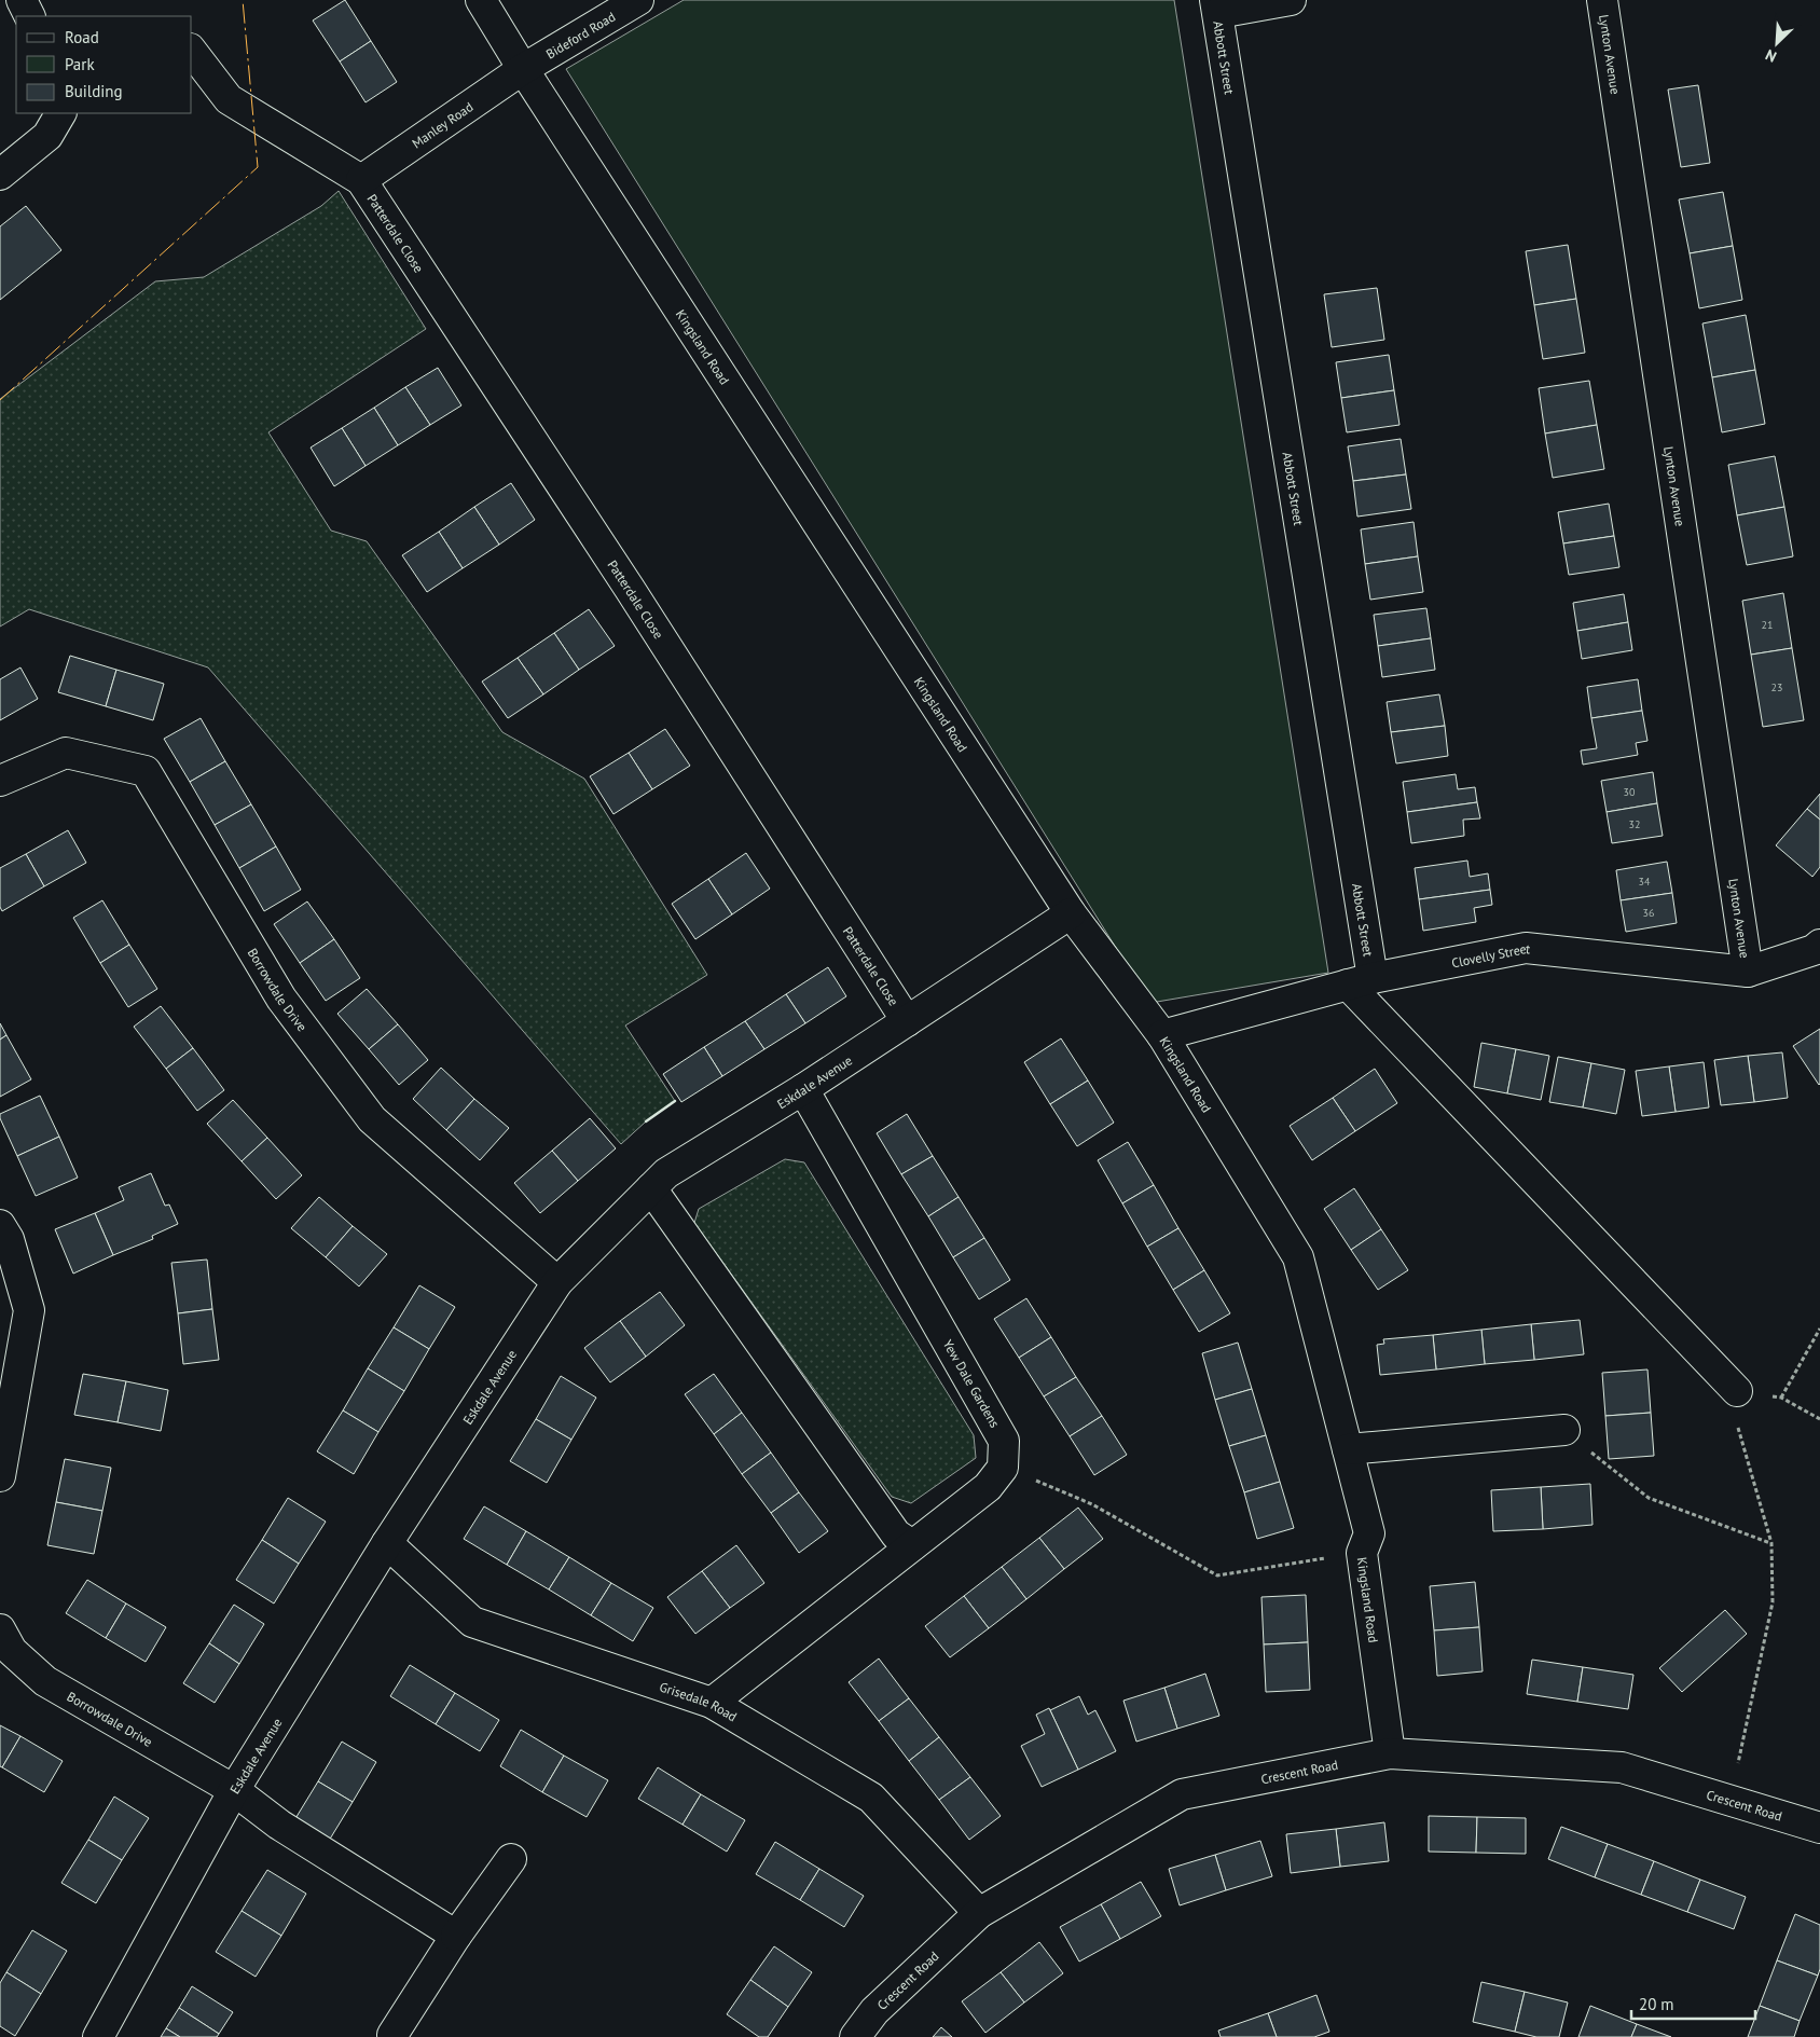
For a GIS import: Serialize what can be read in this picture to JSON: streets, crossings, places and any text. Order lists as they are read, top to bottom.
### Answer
{
  "streets": {
    "street": [
      "Bideford Road",
      "Lynton Avenue",
      "Abbott Street",
      "Manley Road",
      "Patterdale Close",
      "Kingsland Road",
      "Clovelly Street",
      "Borrowdale Drive",
      "Eskdale Avenue",
      "Yew Dale Gardens",
      "Grisedale Road",
      "Crescent Road"
    ]
  },
  "crossings": [
    ["Bideford Road", "Manley Road"],
    ["Bideford Road", "Kingsland Road"],
    ["Lynton Avenue", "Clovelly Street"],
    ["Abbott Street", "Clovelly Street"],
    ["Manley Road", "Patterdale Close"],
    ["Manley Road", "Kingsland Road"],
    ["Patterdale Close", "Eskdale Avenue"],
    ["Kingsland Road", "Clovelly Street"],
    ["Kingsland Road", "Eskdale Avenue"],
    ["Kingsland Road", "Crescent Road"],
    ["Borrowdale Drive", "Eskdale Avenue"],
    ["Eskdale Avenue", "Yew Dale Gardens"],
    ["Eskdale Avenue", "Grisedale Road"],
    ["Grisedale Road", "Crescent Road"]
  ],
  "house_numbers": [
    "21",
    "23",
    "30",
    "32",
    "34",
    "36"
  ],
  "legend": ["Road", "Park", "Building"],
  "scale_bar": "20 m",
  "north": "bottom left"
}
